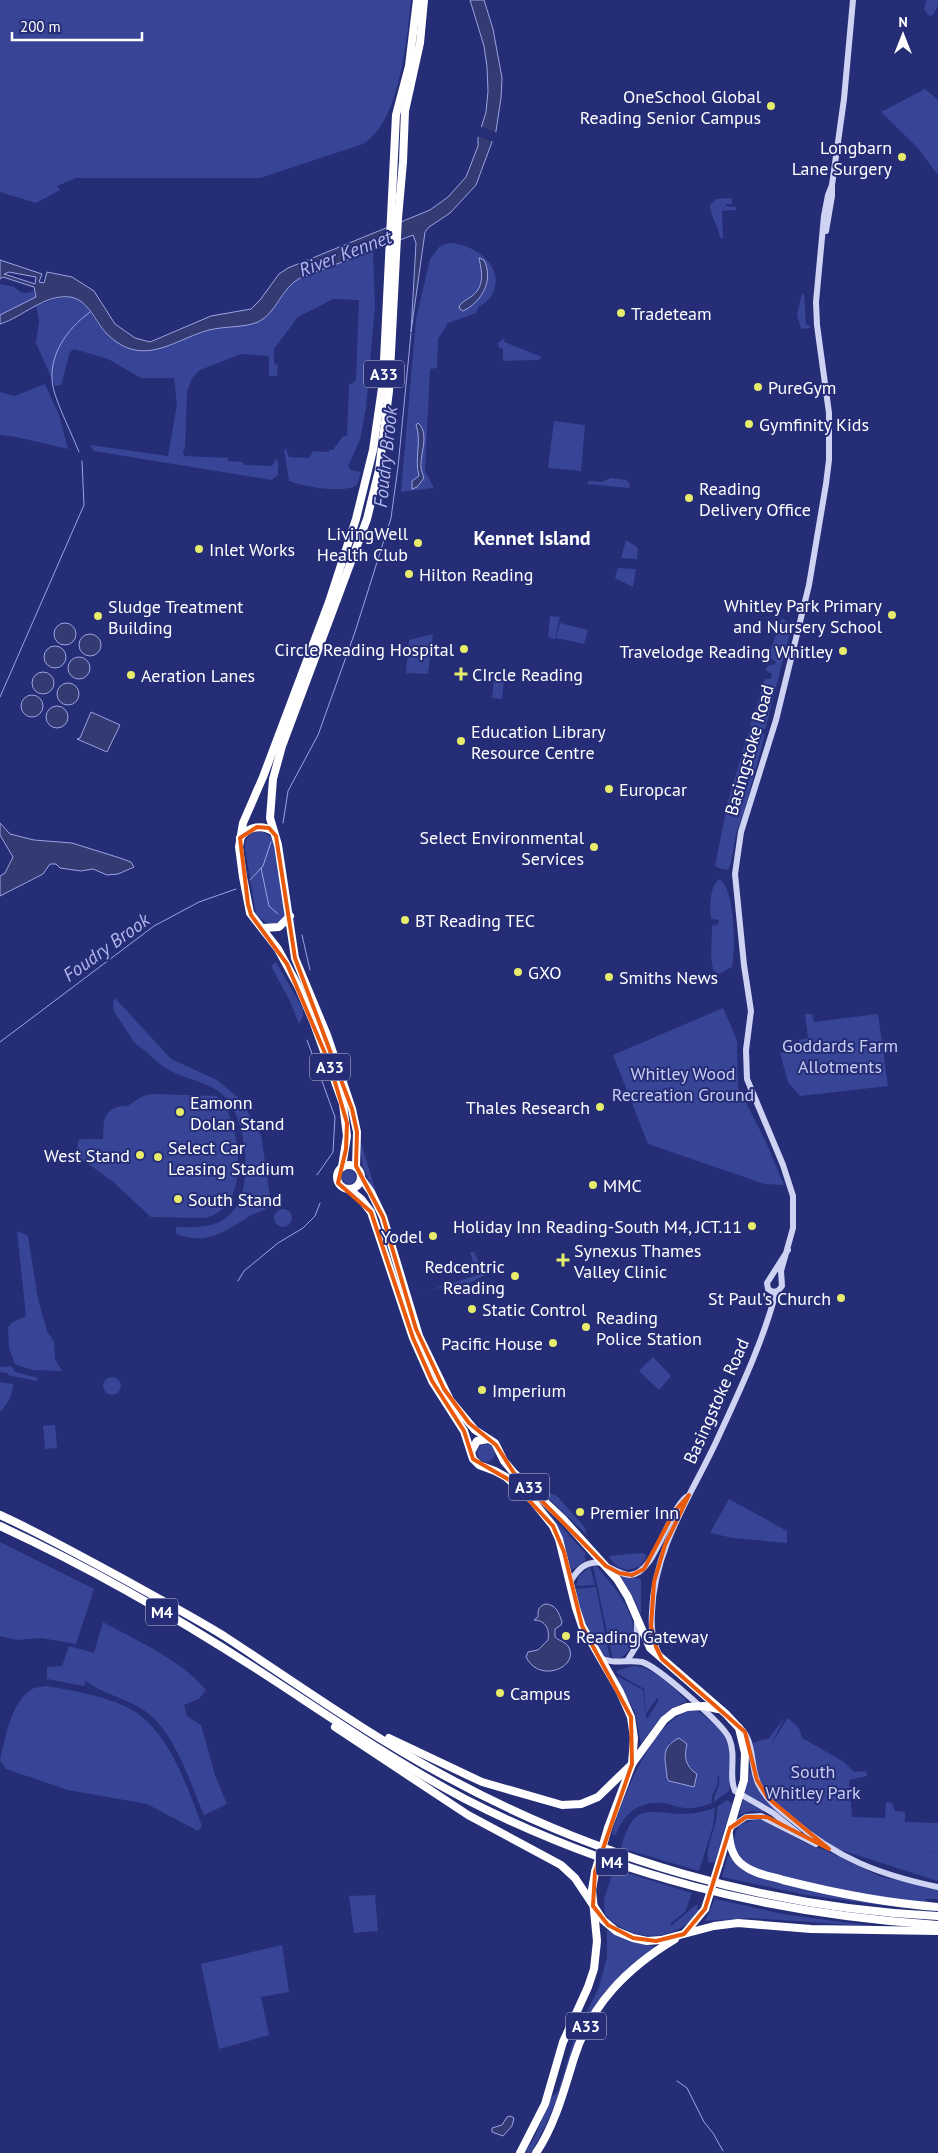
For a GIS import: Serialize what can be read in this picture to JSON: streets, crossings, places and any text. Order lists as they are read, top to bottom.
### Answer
{
  "streets": {
    "highway": ["A33", "Basingstoke Road", "M4"]
  },
  "crossings": [
    ["A33", "Basingstoke Road"],
    ["A33", "M4"]
  ],
  "districts": ["Kennet Island"],
  "water": ["River Kennet", "Foudry Brook"],
  "parks": ["Goddards Farm Allotments", "Whitley Wood Recreation Ground", "South Whitley Park"],
  "places": {
    "other": [
      "OneSchool Global Reading Senior Campus",
      "Longbarn Lane Surgery",
      "Tradeteam",
      "PureGym",
      "Gymfinity Kids",
      "Reading Delivery Office",
      "LivingWell Health Club",
      "Inlet Works",
      "Hilton Reading",
      "Whitley Park Primary and Nursery School",
      "Sludge Treatment Building",
      "Circle Reading Hospital",
      "Travelodge Reading Whitley",
      "Aeration Lanes",
      "Education Library Resource Centre",
      "Europcar",
      "Select Environmental Services",
      "BT Reading TEC",
      "GXO",
      "Smiths News",
      "Thales Research",
      "Eamonn Dolan Stand",
      "West Stand",
      "Select Car Leasing Stadium",
      "MMC",
      "South Stand",
      "Holiday Inn Reading-South M4, JCT.11",
      "Yodel",
      "Redcentric Reading",
      "St Paul's Church",
      "Static Control",
      "Reading Police Station",
      "Pacific House",
      "Imperium",
      "Premier Inn",
      "Reading Gateway",
      "Campus"
    ],
    "health": ["CIrcle Reading", "Synexus Thames Valley Clinic"]
  },
  "scale_bar": "200 m",
  "north": "top"
}
